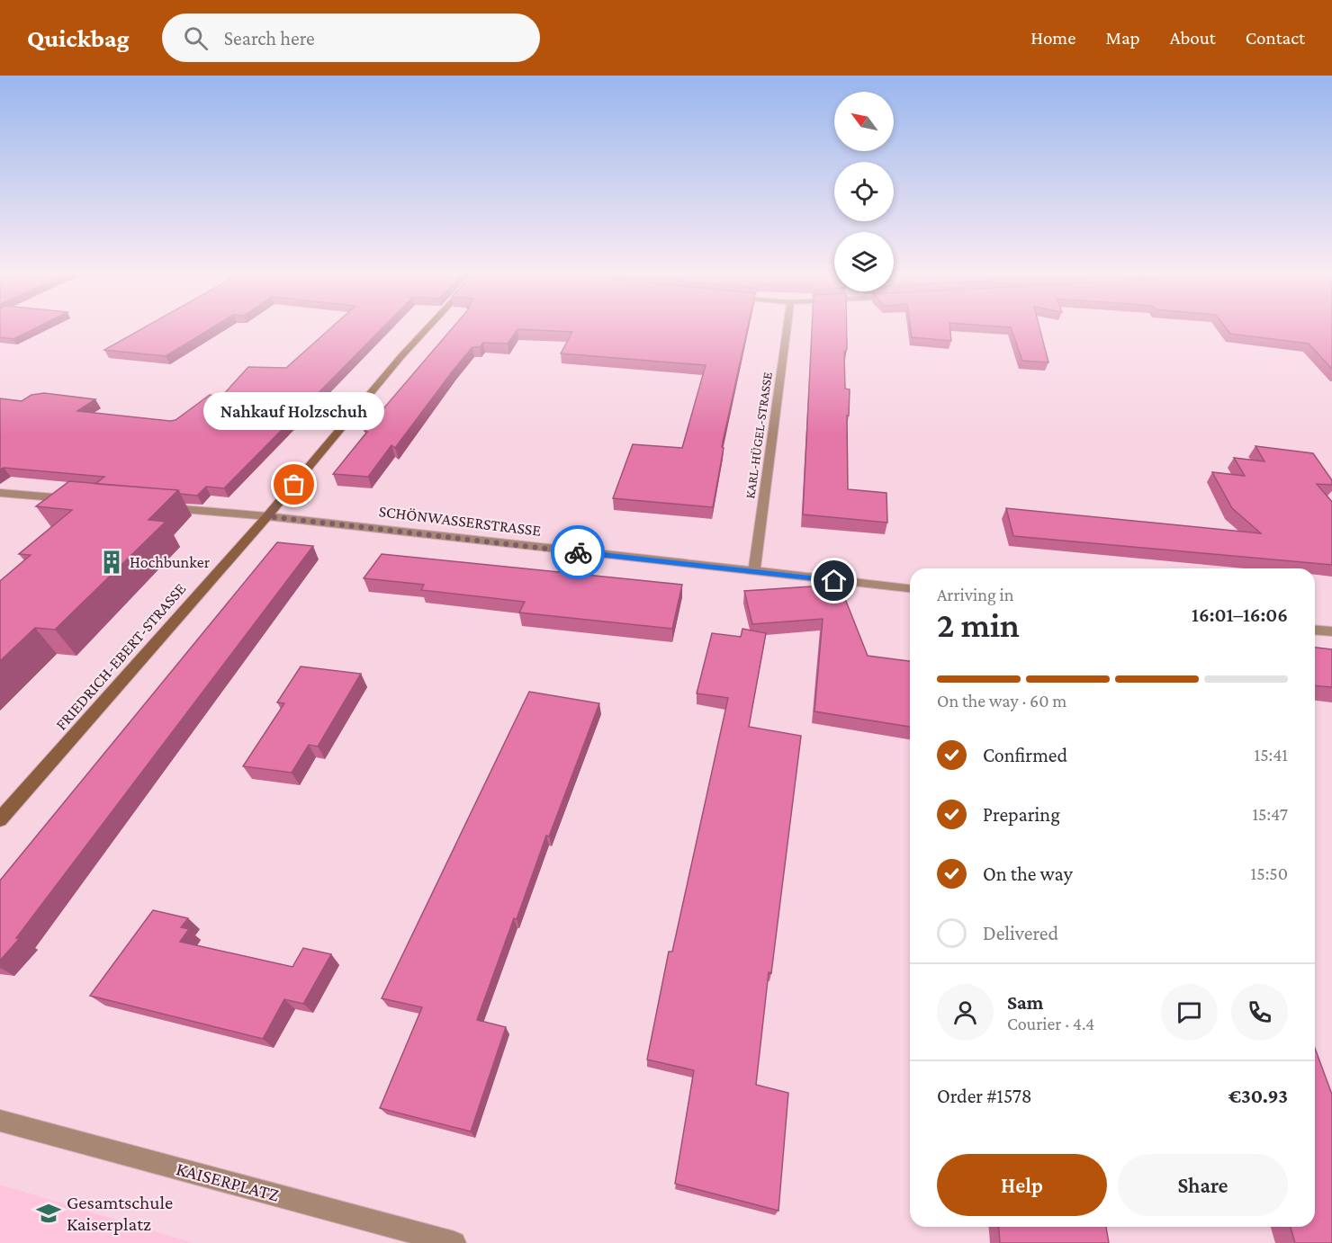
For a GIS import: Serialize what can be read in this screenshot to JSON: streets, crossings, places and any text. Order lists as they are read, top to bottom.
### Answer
{
  "streets": {
    "street": [
      "KARL-HÜGEL-STRASSE",
      "SCHÖNWASSERSTRASSE",
      "FRIEDRICH-EBERT-STRASSE",
      "KAISERPLATZ"
    ]
  },
  "crossings": [
    ["KARL-HÜGEL-STRASSE", "SCHÖNWASSERSTRASSE"],
    ["SCHÖNWASSERSTRASSE", "FRIEDRICH-EBERT-STRASSE"]
  ],
  "places": {
    "other": ["Nahkauf Holzschuh"],
    "building": ["Hochbunker"],
    "school or university": ["Gesamtschule Kaiserplatz"]
  },
  "north": "top left",
  "page": {
    "header": "Quickbag",
    "search": "Search here",
    "nav": [
      "Home",
      "Map",
      "About",
      "Contact"
    ],
    "bubble": "Nahkauf Holzschuh",
    "heading": ["2 min", "Arriving in", "16:01–16:06"],
    "panel": [
      "Sam",
      "Courier · 4.4",
      "Order #1578",
      "€30.93"
    ],
    "bar": "On the way · 60 m",
    "list": [
      ["Confirmed", "15:41"],
      ["Preparing", "15:47"],
      ["On the way", "15:50"],
      "Delivered"
    ],
    "buttons": ["Help", "Share"]
  }
}
